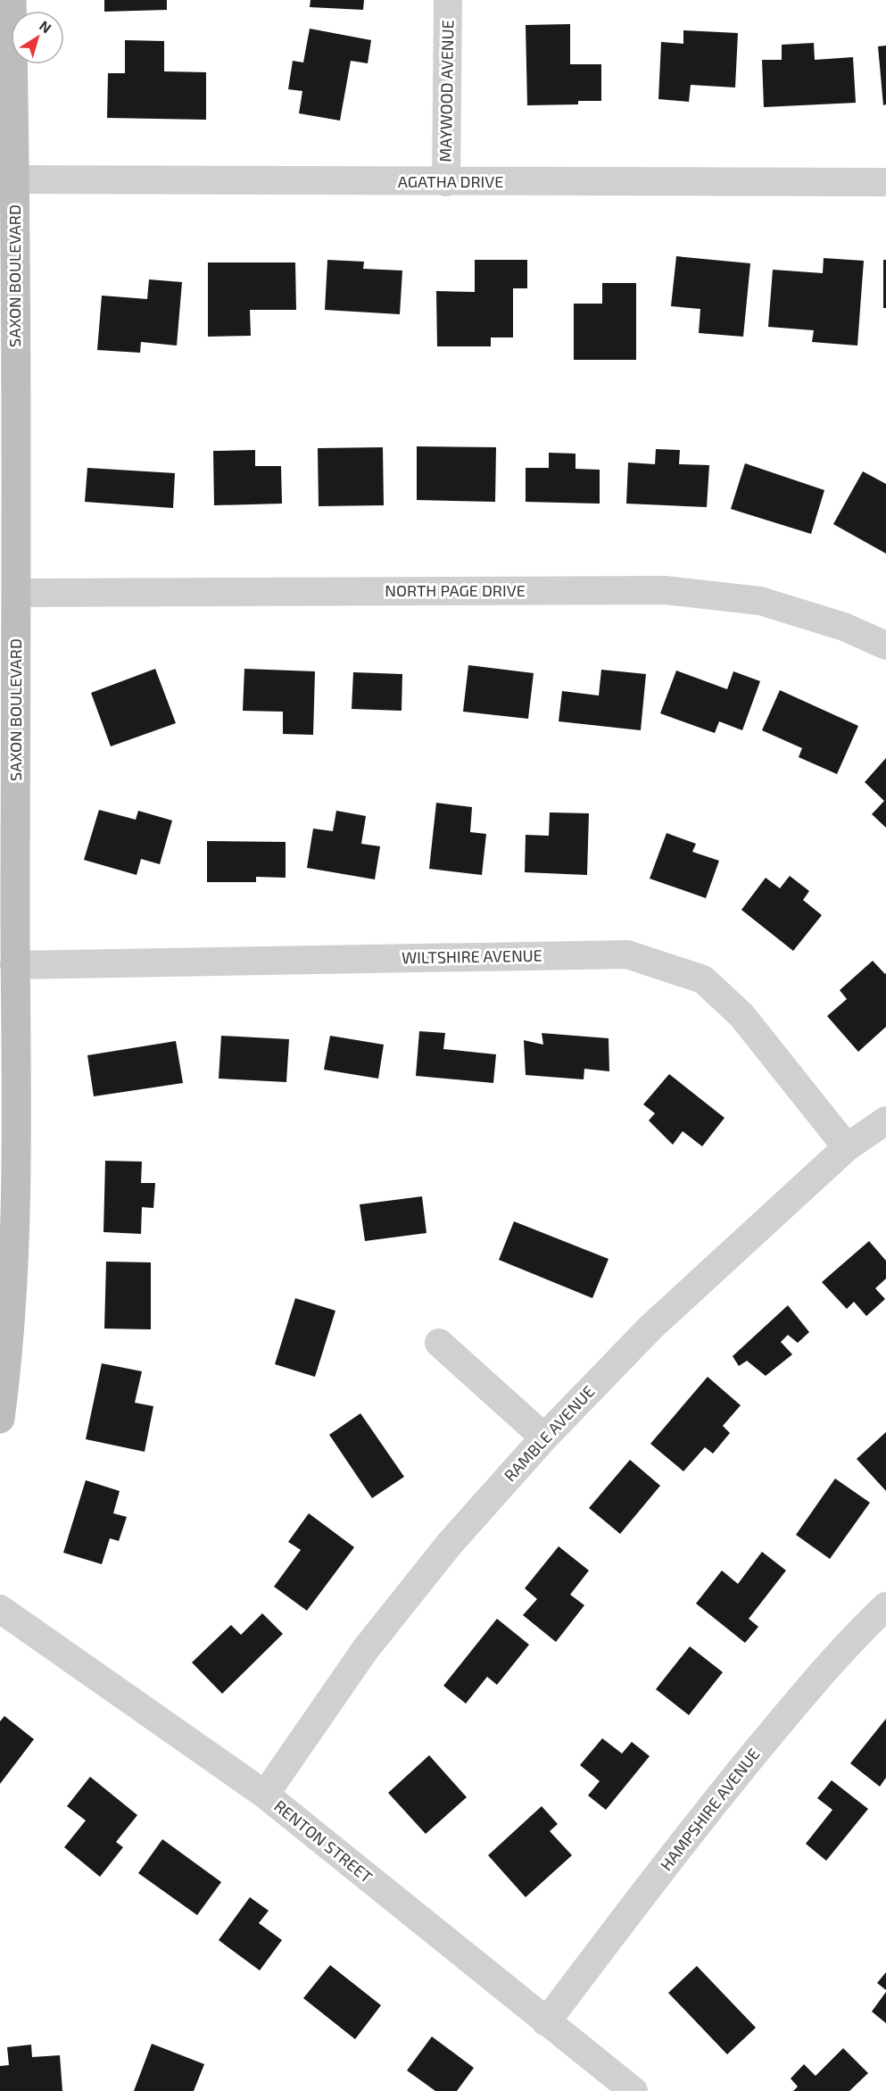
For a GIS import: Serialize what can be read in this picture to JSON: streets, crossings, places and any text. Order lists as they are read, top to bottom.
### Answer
{
  "streets": {
    "main road": ["SAXON BOULEVARD"],
    "street": [
      "MAYWOOD AVENUE",
      "AGATHA DRIVE",
      "NORTH PAGE DRIVE",
      "WILTSHIRE AVENUE",
      "RAMBLE AVENUE",
      "HAMPSHIRE AVENUE",
      "RENTON STREET"
    ]
  },
  "crossings": [
    ["MAYWOOD AVENUE", "AGATHA DRIVE"],
    ["AGATHA DRIVE", "SAXON BOULEVARD"],
    ["SAXON BOULEVARD", "NORTH PAGE DRIVE"],
    ["SAXON BOULEVARD", "WILTSHIRE AVENUE"],
    ["WILTSHIRE AVENUE", "RAMBLE AVENUE"],
    ["RAMBLE AVENUE", "RENTON STREET"],
    ["HAMPSHIRE AVENUE", "RENTON STREET"]
  ],
  "north": "top right"
}
